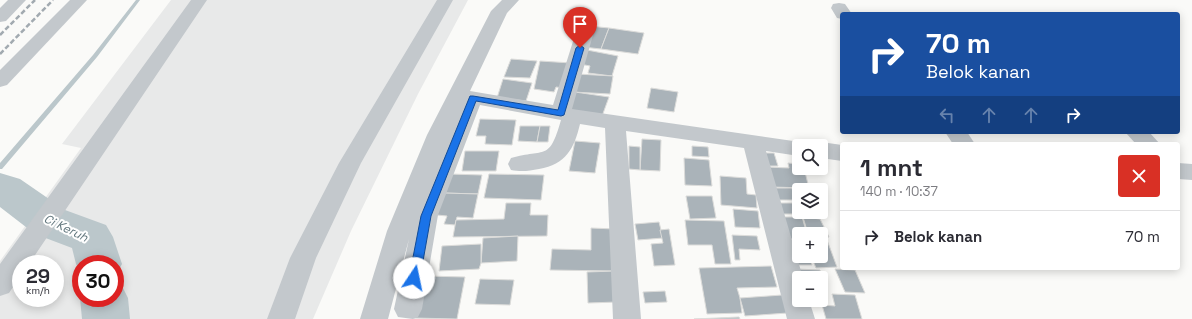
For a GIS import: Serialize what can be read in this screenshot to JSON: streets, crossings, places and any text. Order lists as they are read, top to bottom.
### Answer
{
  "water": ["Ci Keruh"],
  "page": {
    "turn": ["70 m", "Belok kanan"],
    "map_buttons": ["+", "−"],
    "heading": ["1 mnt", "140 m · 10:37"],
    "list": [
      {
        "name": "Belok kanan",
        "value": "70 m"
      }
    ],
    "speed": "29 km/h",
    "limit": "30"
  }
}
